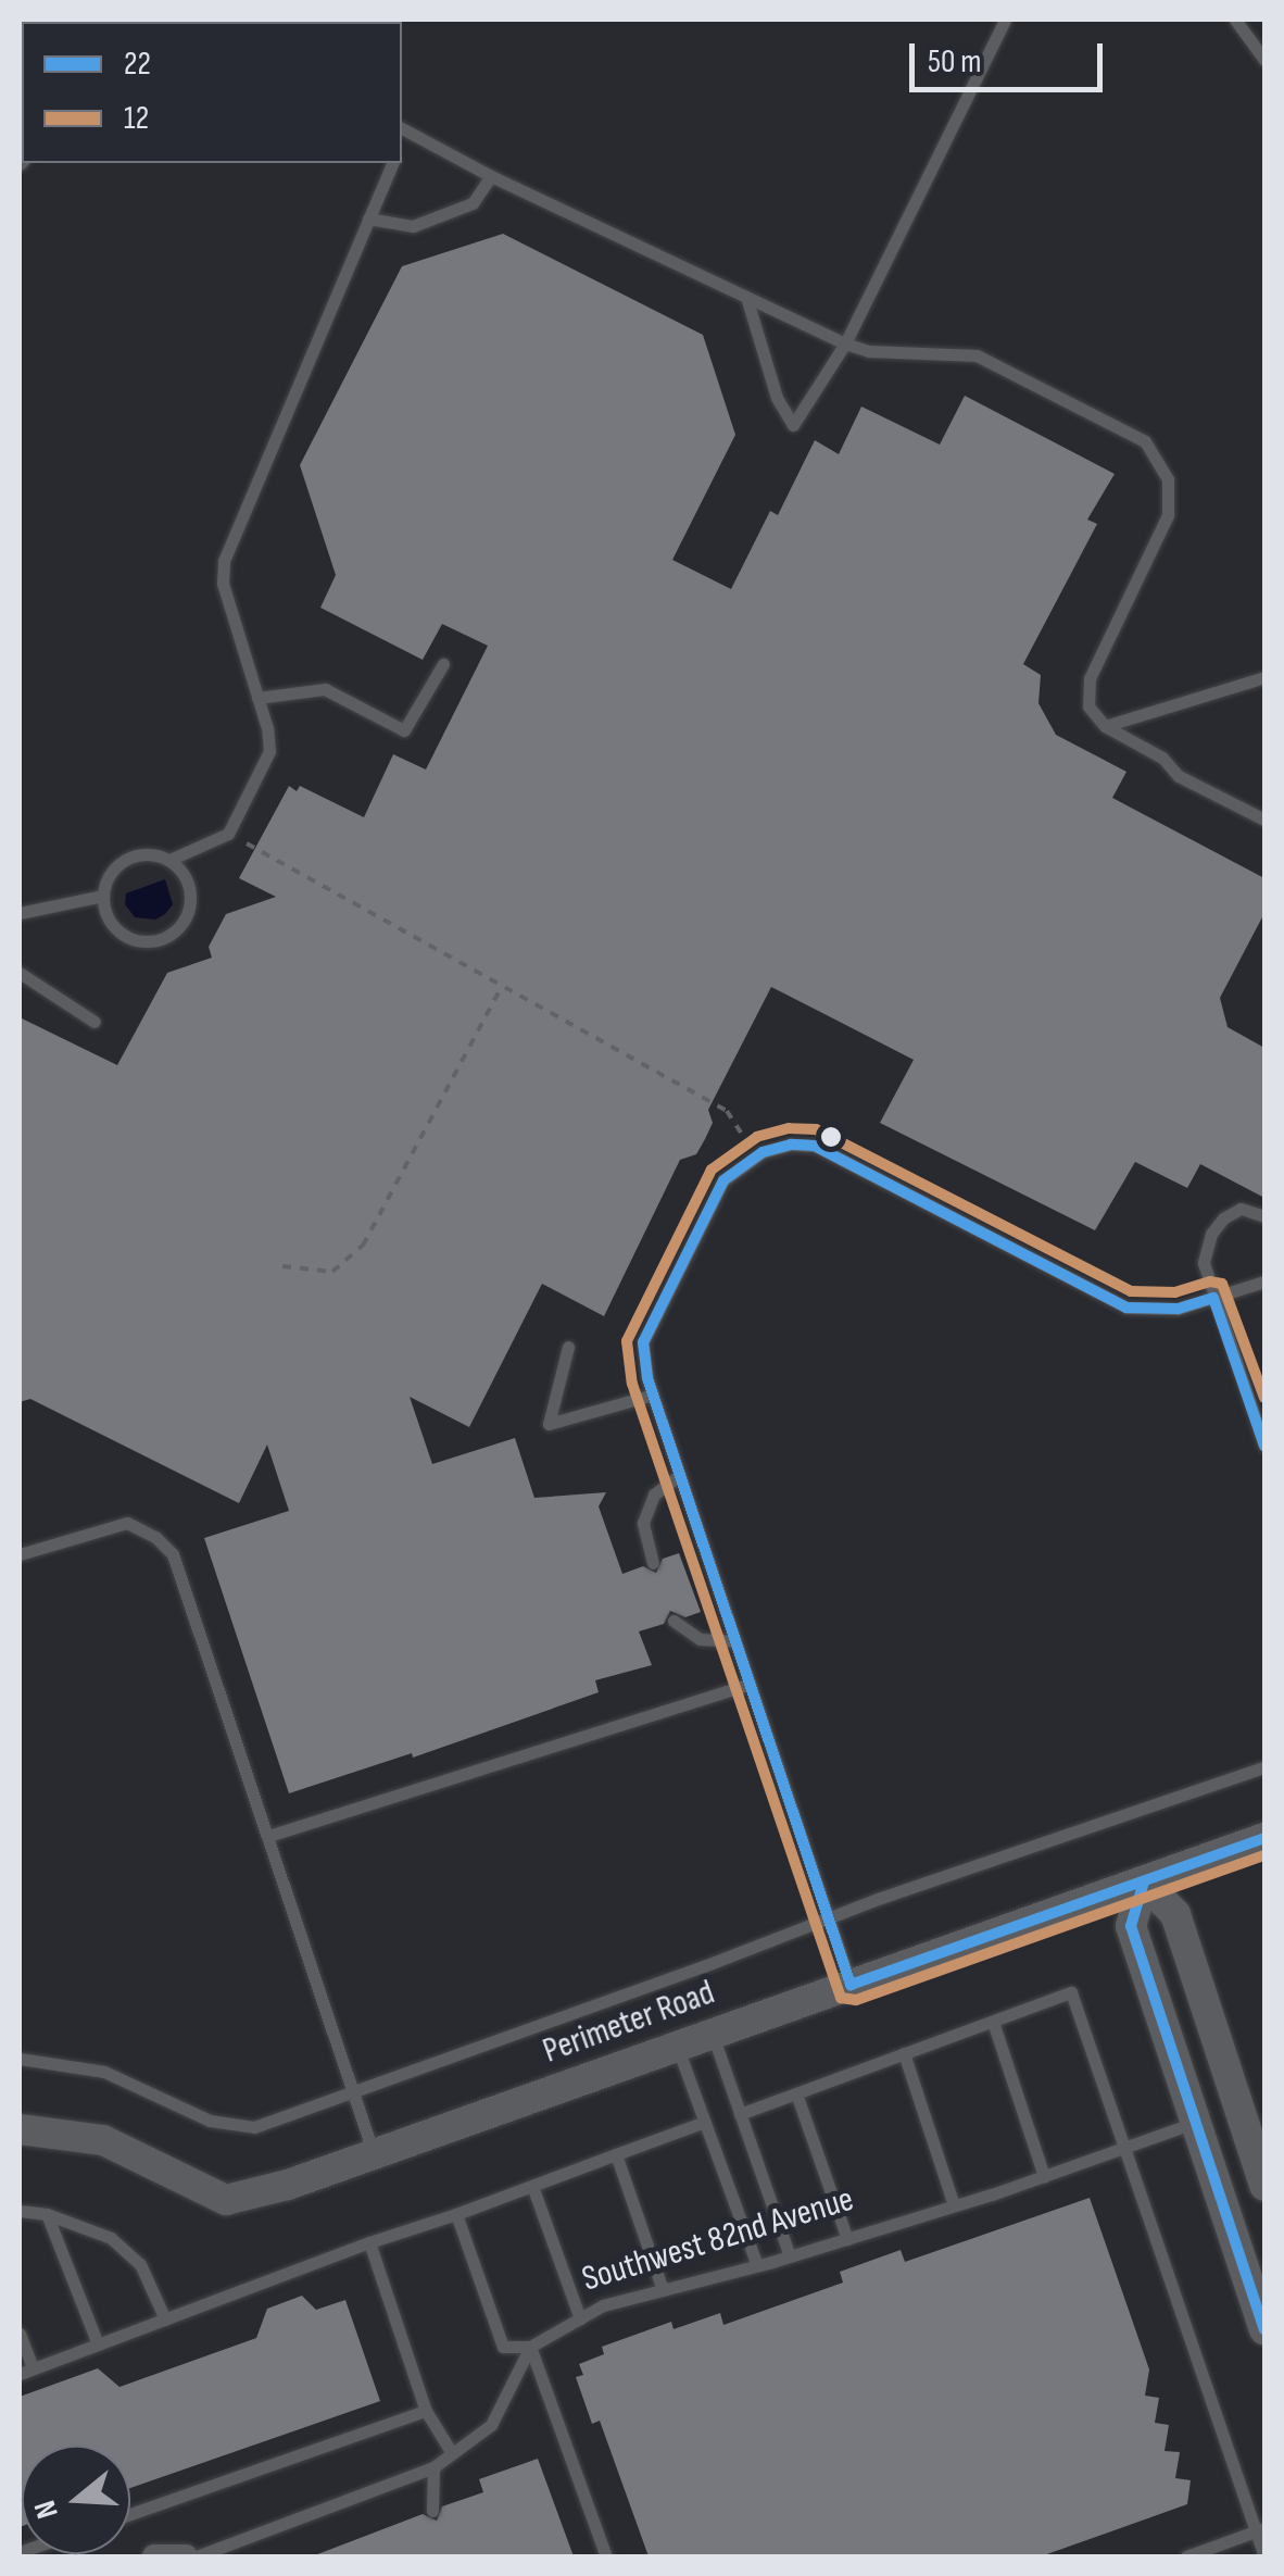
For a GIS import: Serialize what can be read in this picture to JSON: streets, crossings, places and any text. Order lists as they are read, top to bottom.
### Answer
{
  "streets": {
    "street": ["Perimeter Road"],
    "lane": ["Southwest 82nd Avenue"]
  },
  "lines": ["transit line 12", "transit line 22"],
  "legend": ["22", "12"],
  "scale_bar": "50 m",
  "north": "left"
}
